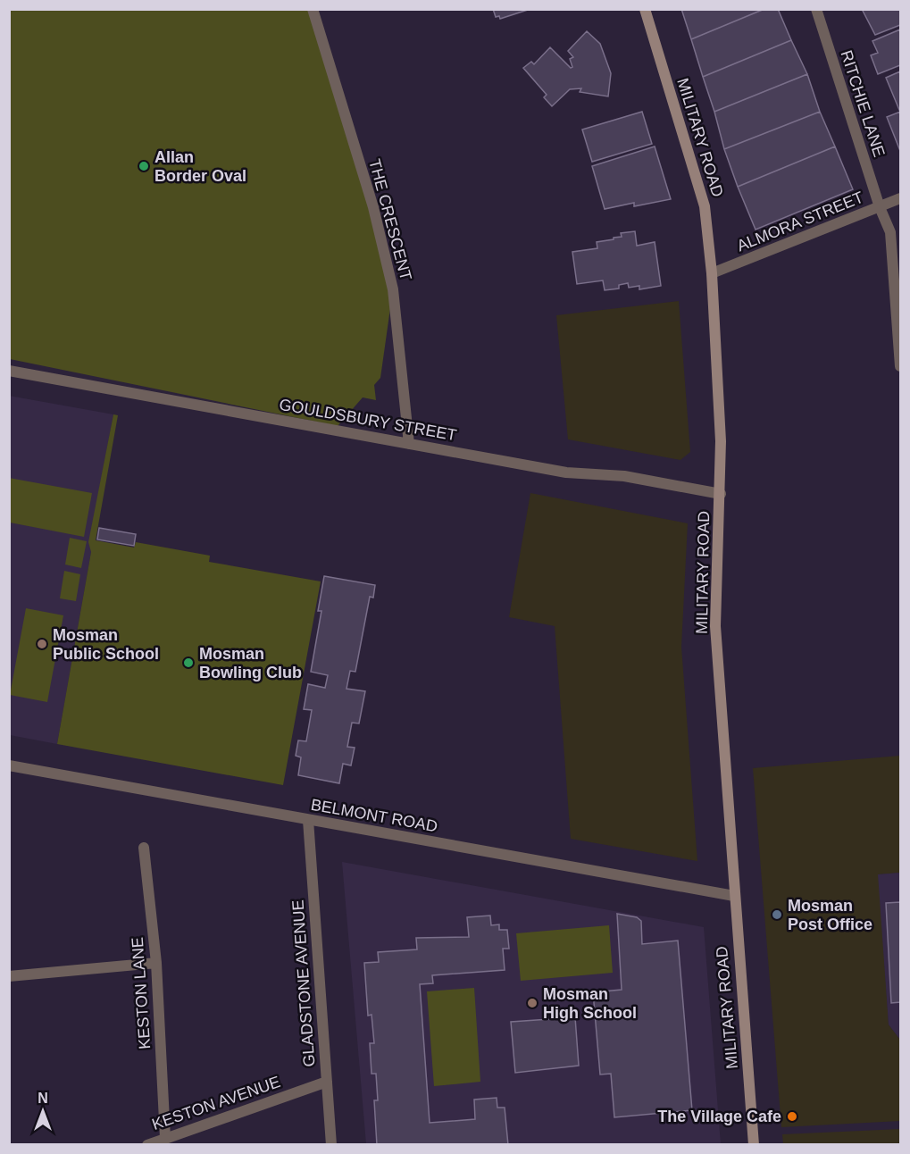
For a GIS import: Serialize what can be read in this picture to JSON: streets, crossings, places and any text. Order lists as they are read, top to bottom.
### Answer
{
  "streets": {
    "main road": ["MILITARY ROAD"],
    "street": [
      "RITCHIE LANE",
      "THE CRESCENT",
      "ALMORA STREET",
      "GOULDSBURY STREET",
      "BELMONT ROAD",
      "GLADSTONE AVENUE",
      "KESTON LANE",
      "KESTON AVENUE"
    ]
  },
  "crossings": [
    ["RITCHIE LANE", "ALMORA STREET"],
    ["MILITARY ROAD", "ALMORA STREET"],
    ["MILITARY ROAD", "GOULDSBURY STREET"],
    ["MILITARY ROAD", "BELMONT ROAD"],
    ["THE CRESCENT", "GOULDSBURY STREET"],
    ["BELMONT ROAD", "GLADSTONE AVENUE"],
    ["GLADSTONE AVENUE", "KESTON AVENUE"],
    ["KESTON LANE", "KESTON AVENUE"]
  ],
  "places": [
    "Allan Border Oval",
    "Mosman Public School",
    "Mosman Bowling Club",
    "Mosman Post Office",
    "Mosman High School",
    "The Village Cafe"
  ],
  "north": "top"
}
